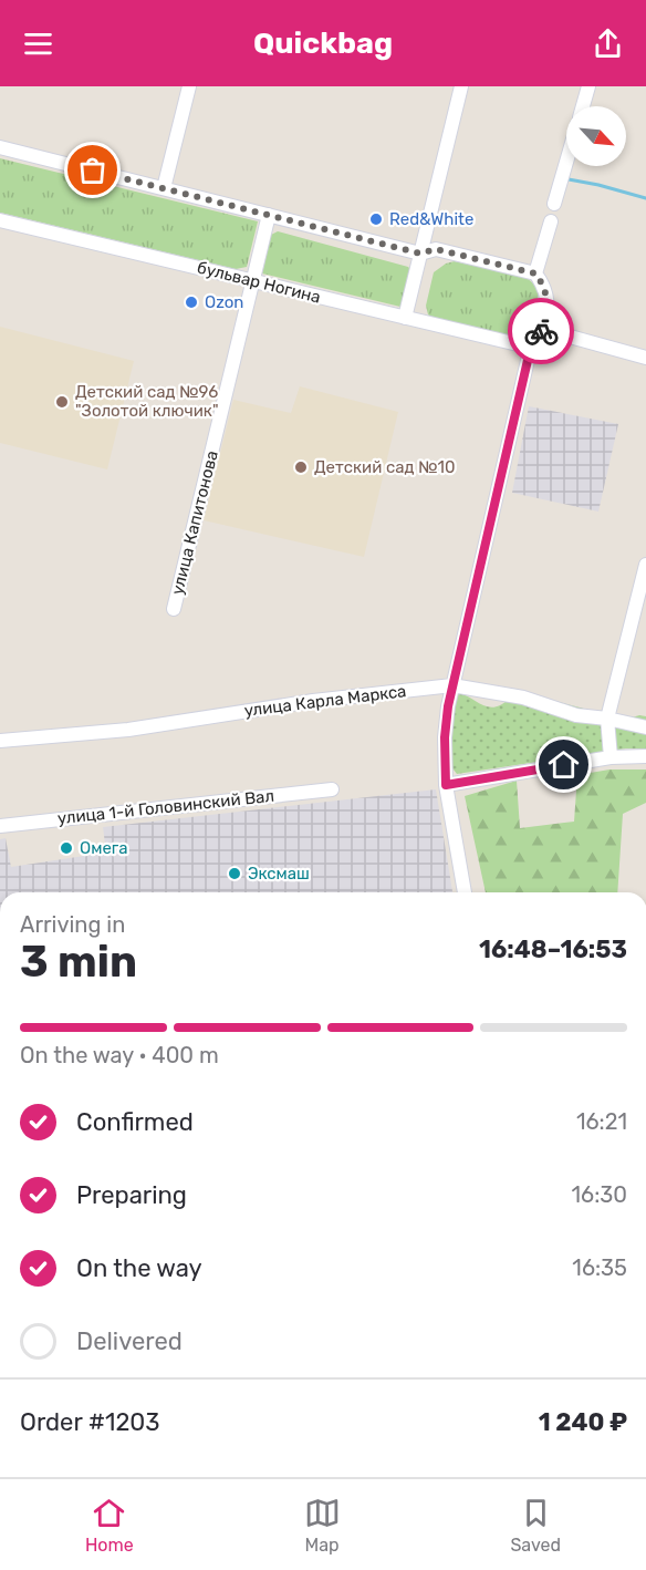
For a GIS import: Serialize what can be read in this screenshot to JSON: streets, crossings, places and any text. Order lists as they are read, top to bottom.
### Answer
{
  "streets": {
    "street": [
      "бульвар Ногина",
      "улица Капитонова",
      "улица Карла Маркса",
      "улица 1-й Головинский Вал"
    ]
  },
  "crossings": [
    ["бульвар Ногина", "улица Капитонова"]
  ],
  "places": [
    "Red&White",
    "Ozon",
    "Детский сад №96 \"Золотой ключик\"",
    "Детский сад №10",
    "Омега",
    "Эксмаш"
  ],
  "north": "bottom right",
  "page": {
    "header": "Quickbag",
    "heading": ["3 min", "Arriving in", "16:48–16:53"],
    "panel": ["Order #1203", "1 240 ₽"],
    "bar": "On the way · 400 m",
    "list": [
      ["Confirmed", "16:21"],
      ["Preparing", "16:30"],
      ["On the way", "16:35"],
      "Delivered"
    ],
    "tabs": ["Home", "Map", "Saved"]
  }
}
